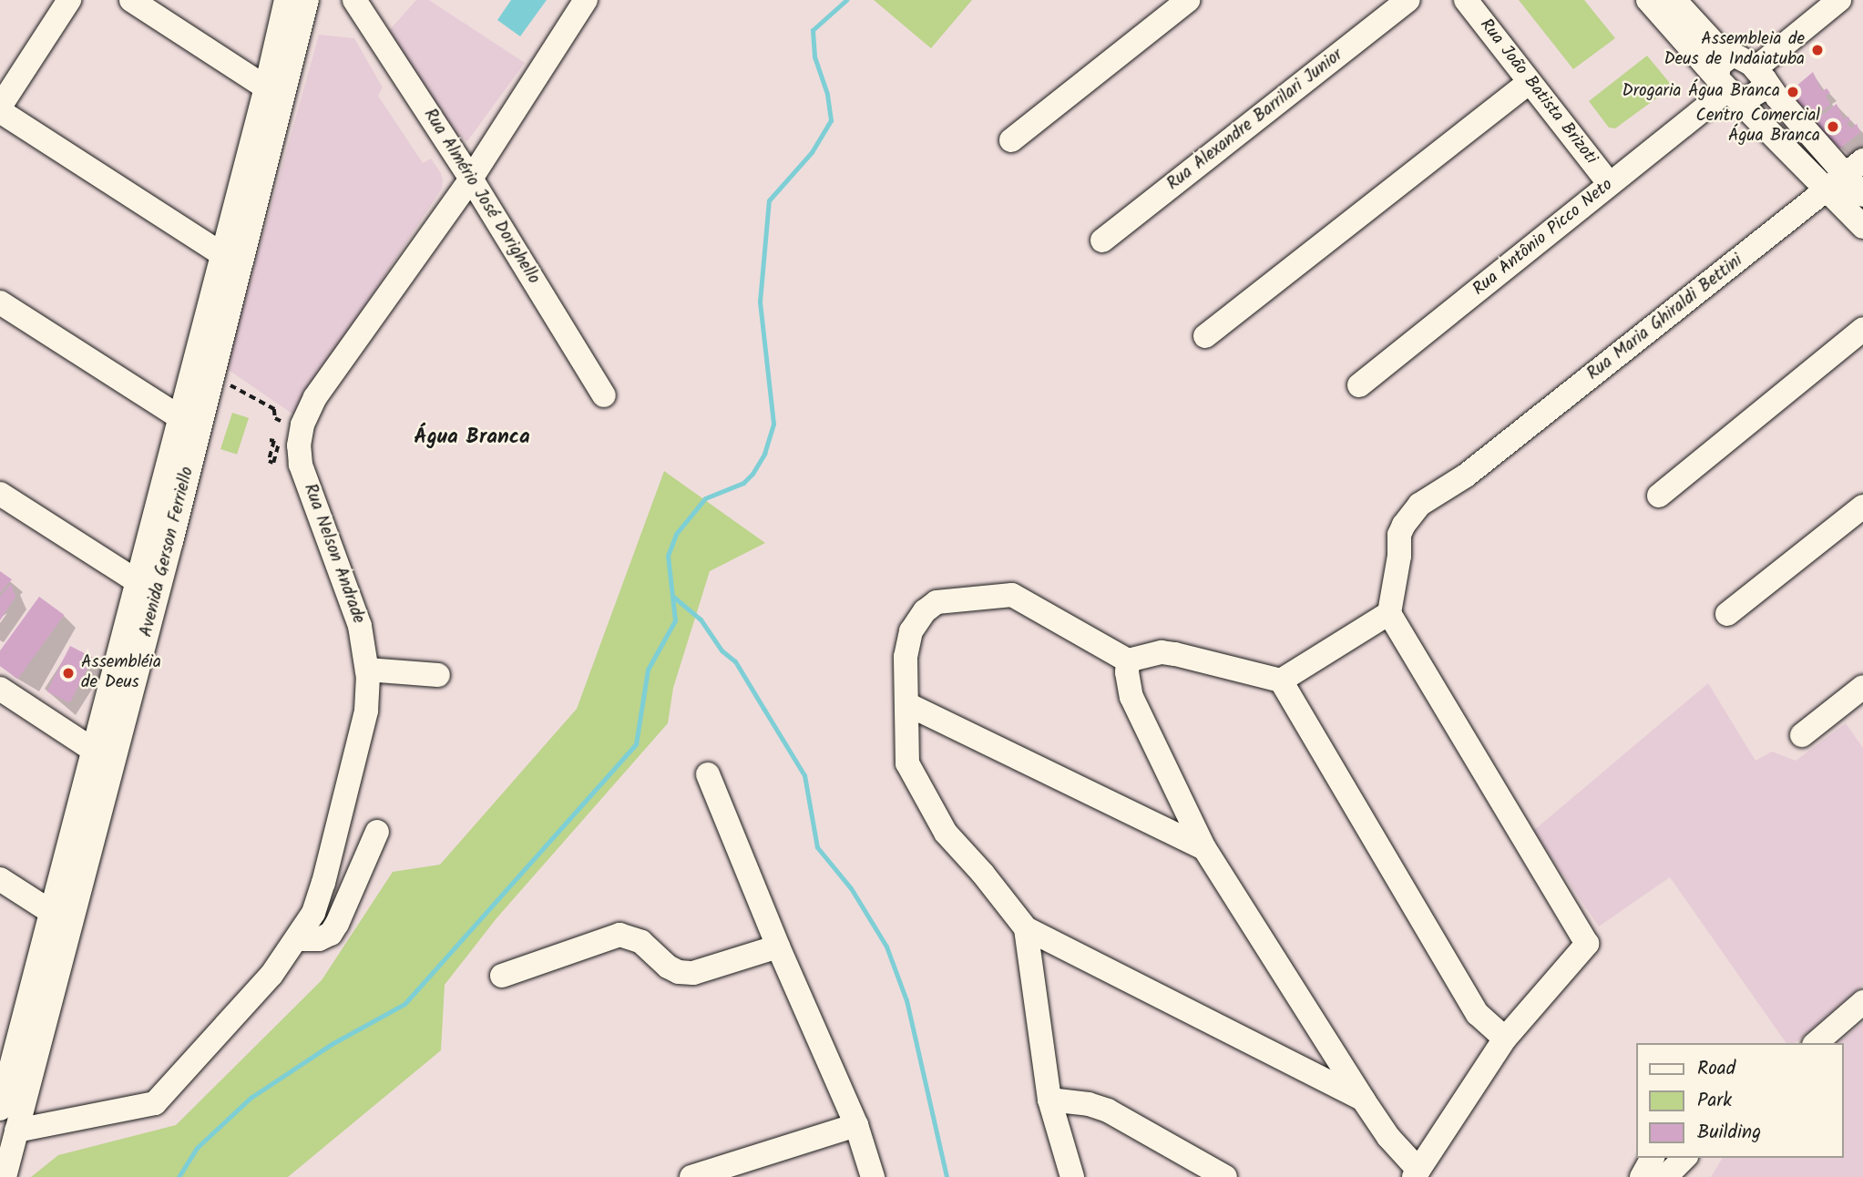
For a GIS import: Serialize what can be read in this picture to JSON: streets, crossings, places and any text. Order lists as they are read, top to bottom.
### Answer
{
  "streets": {
    "street": [
      "Rua João Batista Brizoti",
      "Rua Alexandre Barrilari Junior",
      "Rua Almério José Dorighello",
      "Rua Antônio Picco Neto",
      "Rua Maria Ghiraldi Bettini",
      "Avenida Gerson Ferriello",
      "Rua Nelson Andrade"
    ]
  },
  "crossings": [
    ["Rua João Batista Brizoti", "Rua Antônio Picco Neto"],
    ["Rua Almério José Dorighello", "Rua Nelson Andrade"],
    ["Avenida Gerson Ferriello", "Rua Nelson Andrade"]
  ],
  "districts": ["Água Branca"],
  "places": [
    "Assembleia de Deus de Indaiatuba",
    "Drogaria Água Branca",
    "Centro Comercial Água Branca",
    "Assembléia de Deus"
  ],
  "legend": ["Road", "Park", "Building"]
}
